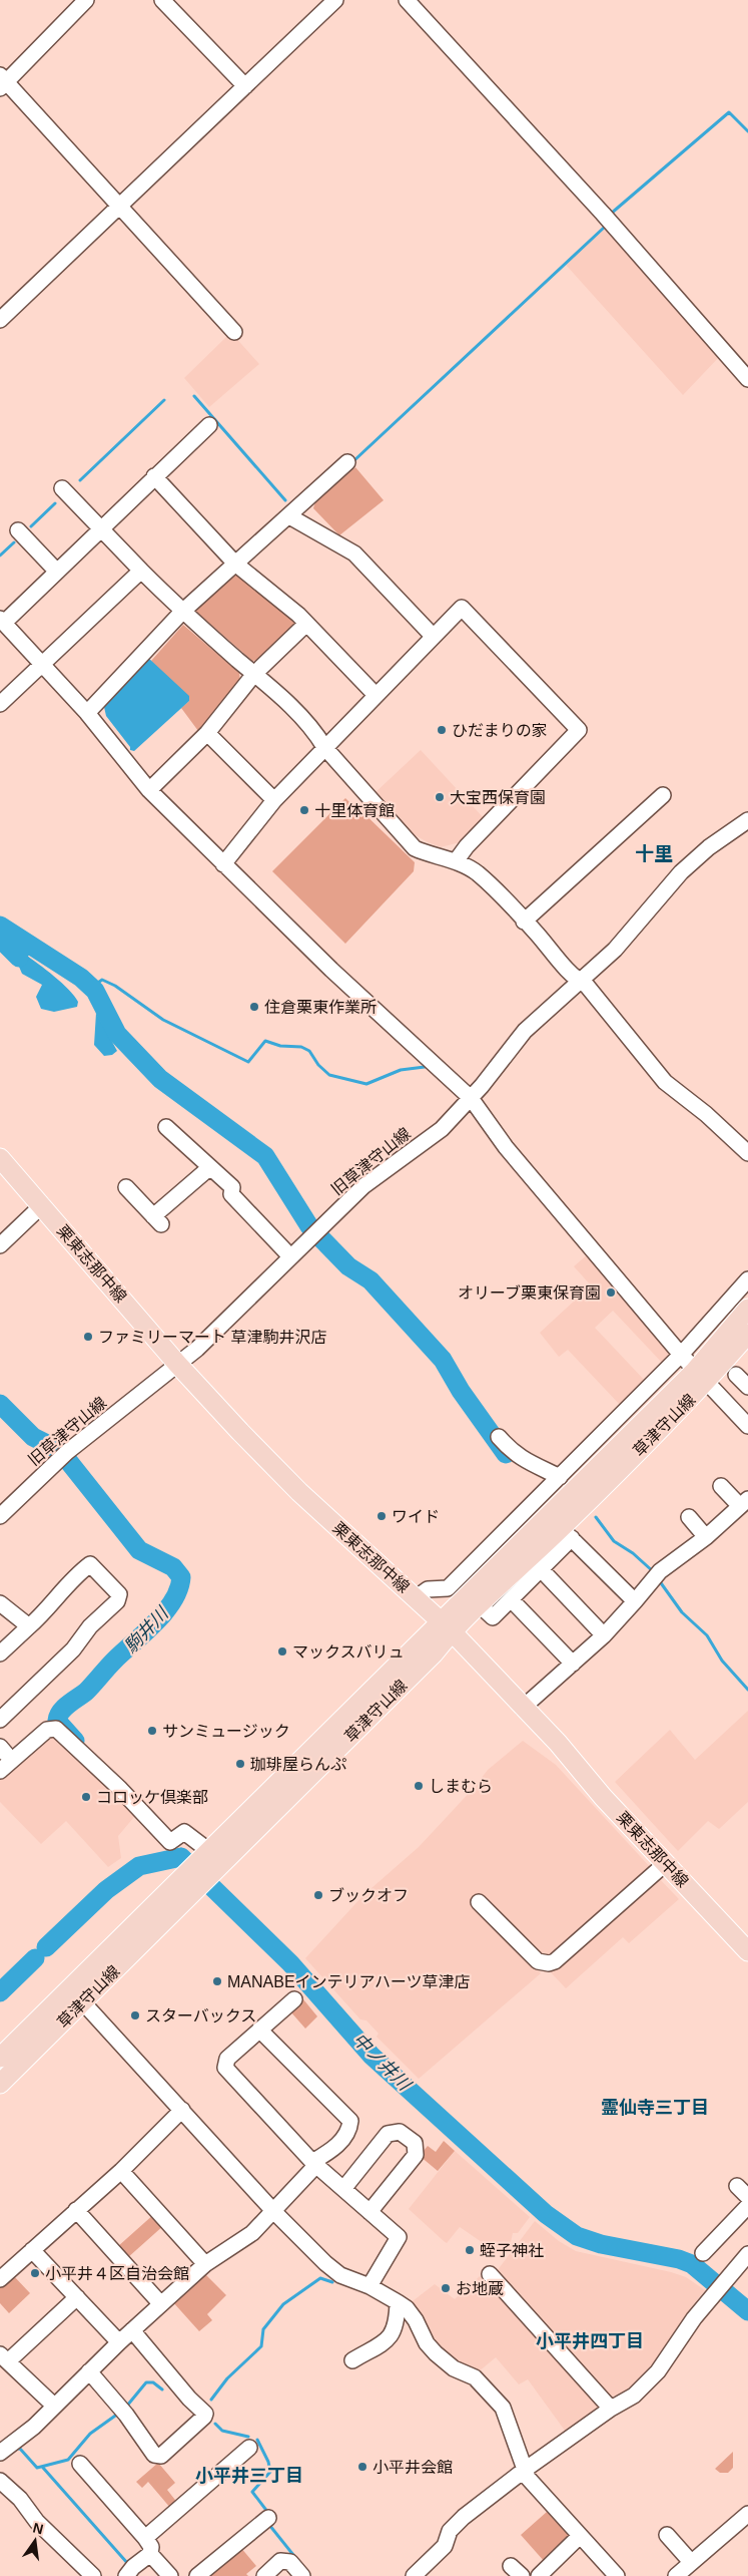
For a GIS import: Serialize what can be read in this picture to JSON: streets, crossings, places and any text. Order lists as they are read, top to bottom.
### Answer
{
  "streets": {
    "main road": ["栗東志那中線", "草津守山線"],
    "street": ["旧草津守山線"]
  },
  "crossings": [
    ["旧草津守山線", "栗東志那中線"],
    ["栗東志那中線", "草津守山線"]
  ],
  "districts": [
    "十里",
    "霊仙寺三丁目",
    "小平井四丁目",
    "小平井三丁目"
  ],
  "water": ["駒井川", "中ノ井川"],
  "places": [
    "ひだまりの家",
    "大宝西保育園",
    "十里体育館",
    "住倉栗東作業所",
    "オリーブ栗東保育園",
    "ファミリーマート 草津駒井沢店",
    "ワイド",
    "マックスバリュ",
    "サンミュージック",
    "珈琲屋らんぷ",
    "しまむら",
    "コロッケ倶楽部",
    "ブックオフ",
    "MANABEインテリアハーツ草津店",
    "スターバックス",
    "蛭子神社",
    "小平井４区自治会館",
    "お地蔵",
    "小平井会館"
  ],
  "north": "top"
}
